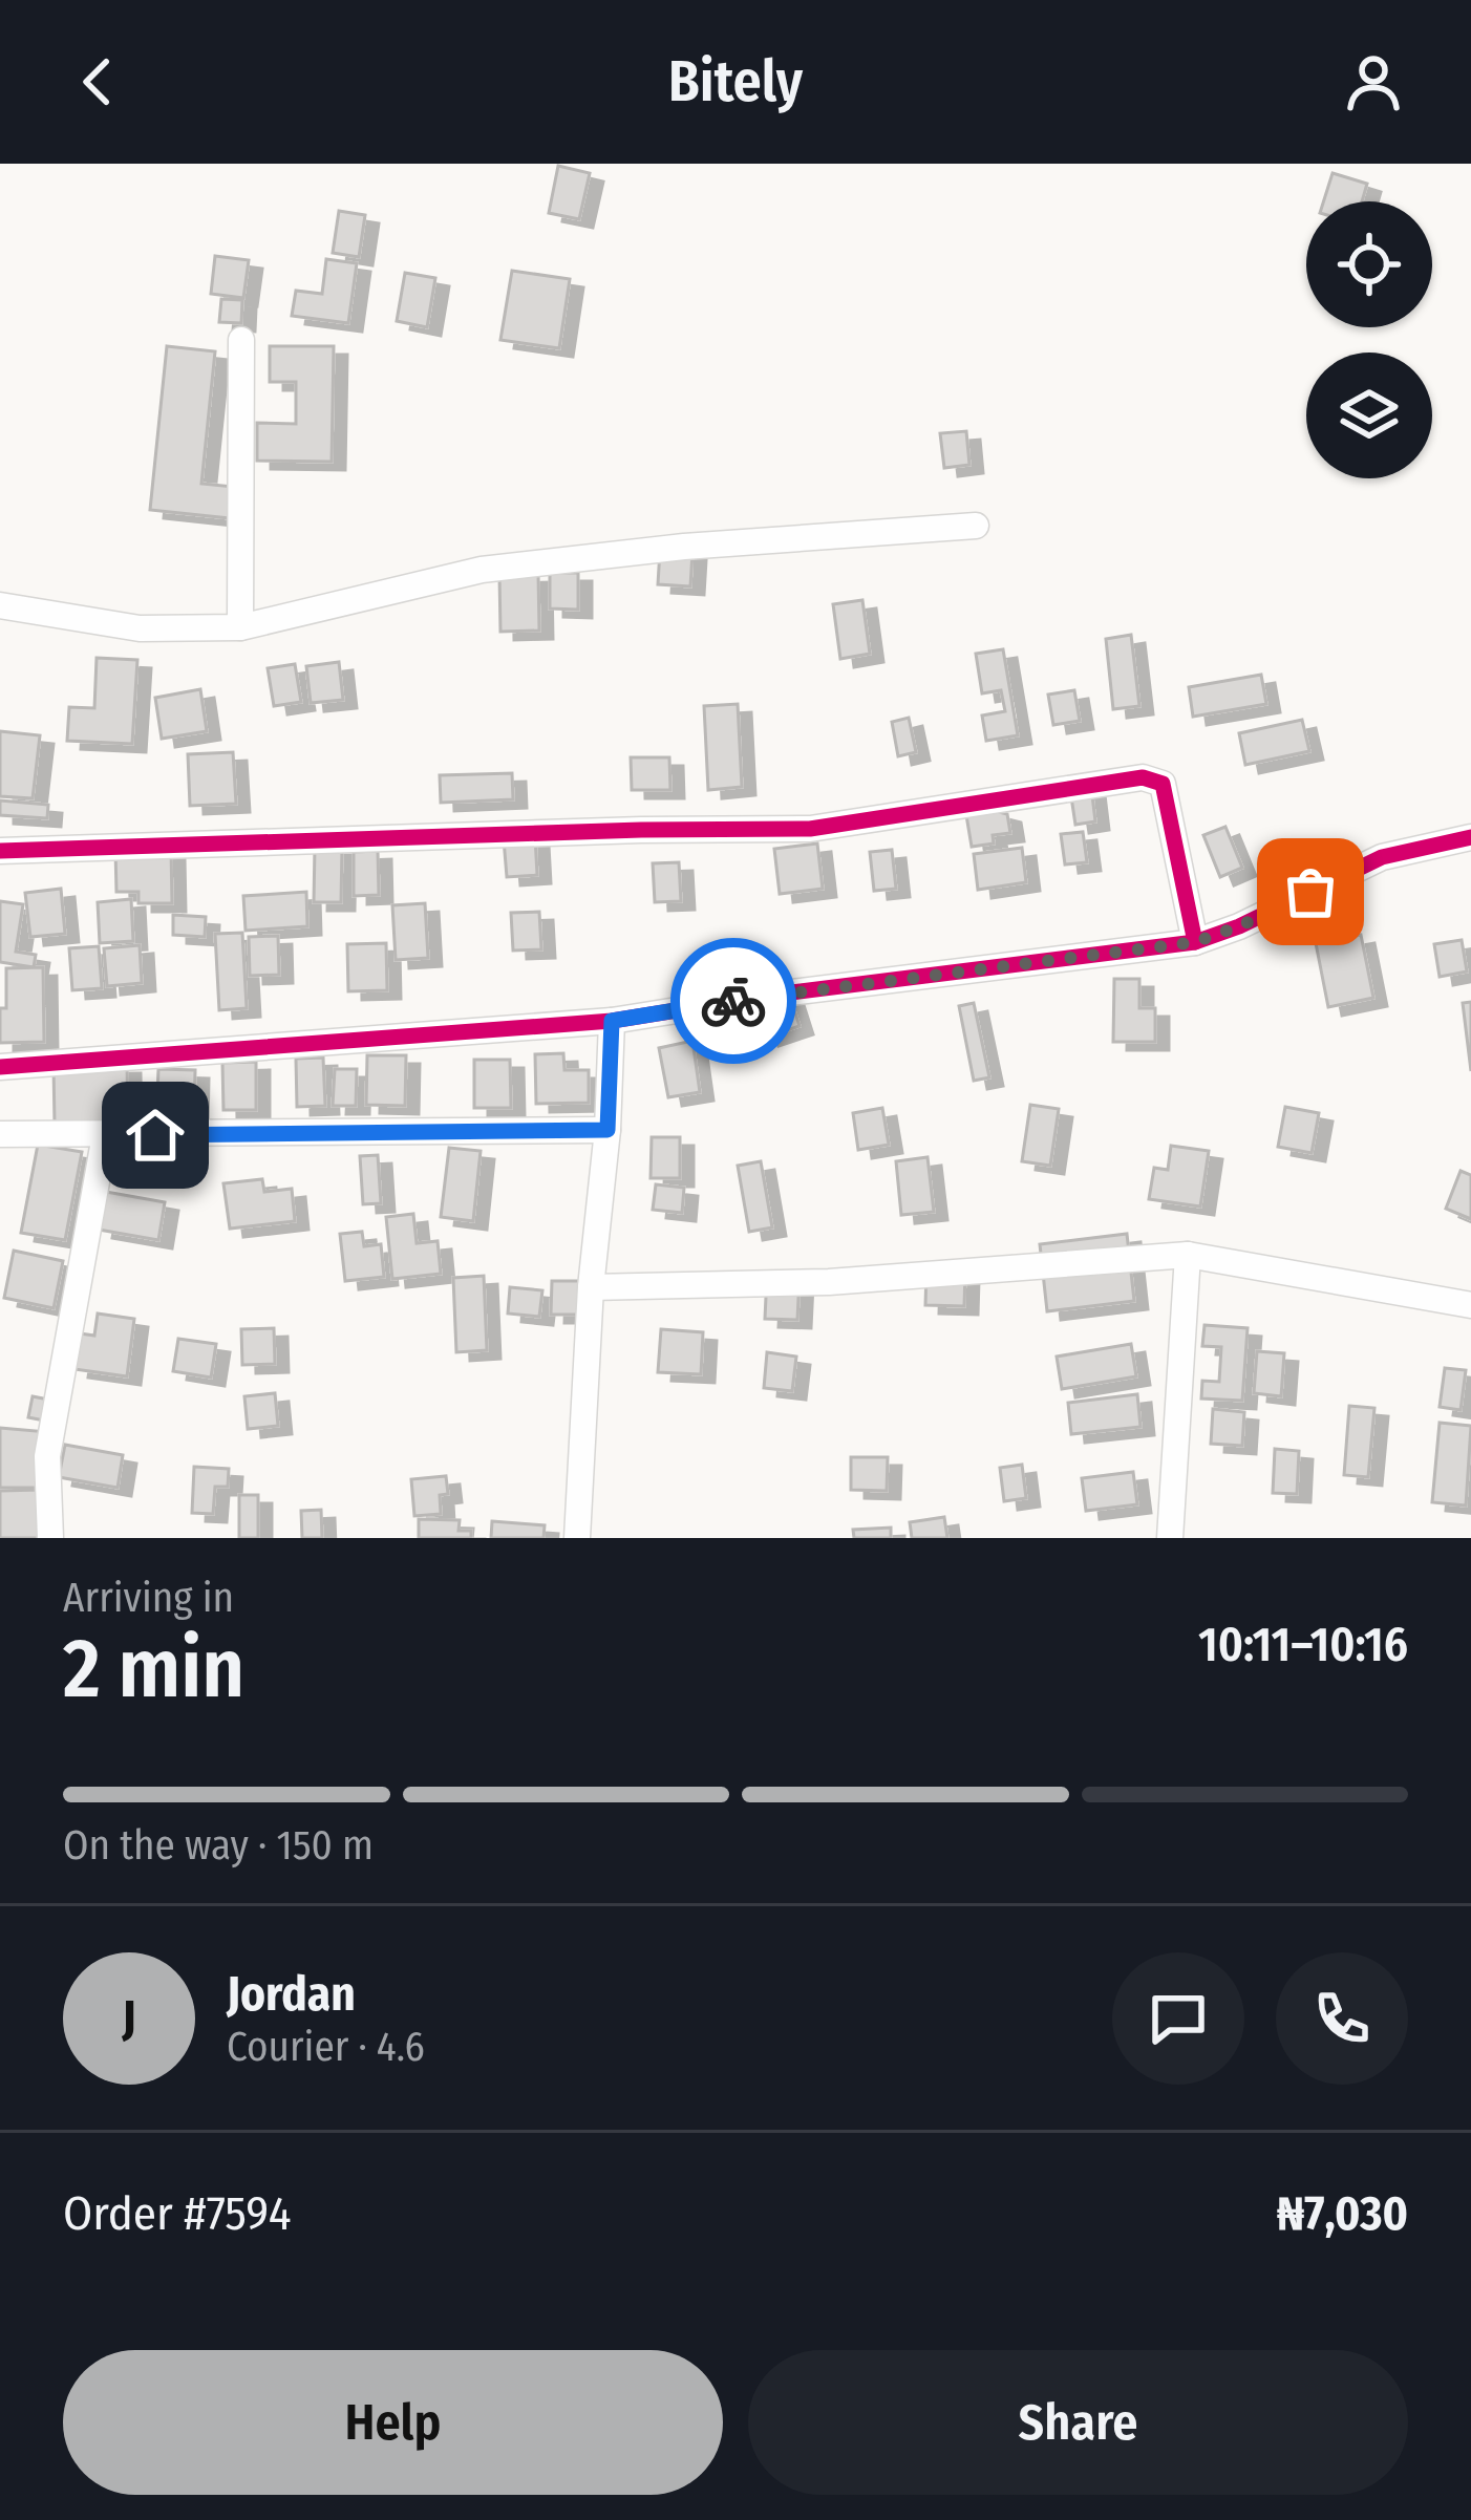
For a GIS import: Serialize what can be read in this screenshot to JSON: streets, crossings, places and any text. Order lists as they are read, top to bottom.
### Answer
{
  "page": {
    "header": "Bitely",
    "heading": ["2 min", "Arriving in", "10:11–10:16"],
    "panel": [
      "Jordan",
      "Courier · 4.6",
      "Order #7594",
      "₦7,030"
    ],
    "bar": "On the way · 150 m",
    "round": "J",
    "buttons": ["Help", "Share"]
  }
}
